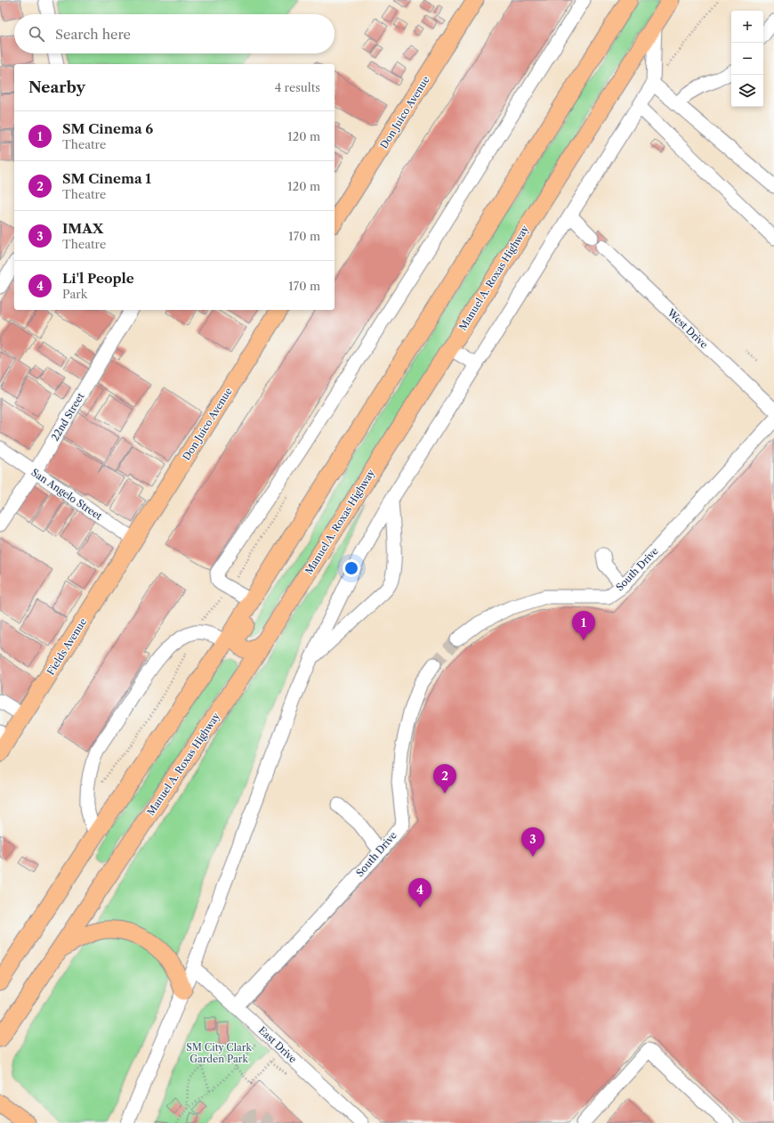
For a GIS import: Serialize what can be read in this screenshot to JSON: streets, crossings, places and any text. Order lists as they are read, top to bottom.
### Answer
{
  "streets": {
    "main road": ["Don Juico Avenue", "Manuel A. Roxas Highway", "Fields Avenue"],
    "street": [
      "West Drive",
      "22nd Street",
      "San Angelo Street",
      "South Drive",
      "East Drive"
    ]
  },
  "crossings": [
    ["Don Juico Avenue", "San Angelo Street"],
    ["Don Juico Avenue", "Fields Avenue"],
    ["22nd Street", "San Angelo Street"],
    ["San Angelo Street", "Fields Avenue"],
    ["South Drive", "East Drive"]
  ],
  "parks": ["SM City Clark Garden Park"],
  "page": {
    "map_buttons": ["+", "−"],
    "search": "Search here",
    "heading": ["Nearby", "4 results"],
    "list": [
      {
        "mark": "1",
        "name": "SM Cinema 6",
        "note": "Theatre",
        "value": "120 m"
      },
      {
        "mark": "2",
        "name": "SM Cinema 1",
        "note": "Theatre",
        "value": "120 m"
      },
      {
        "mark": "3",
        "name": "IMAX",
        "note": "Theatre",
        "value": "170 m"
      },
      {
        "mark": "4",
        "name": "Li'l People",
        "note": "Park",
        "value": "170 m"
      }
    ],
    "pins": [
      "1",
      "2",
      "3",
      "4"
    ]
  }
}
